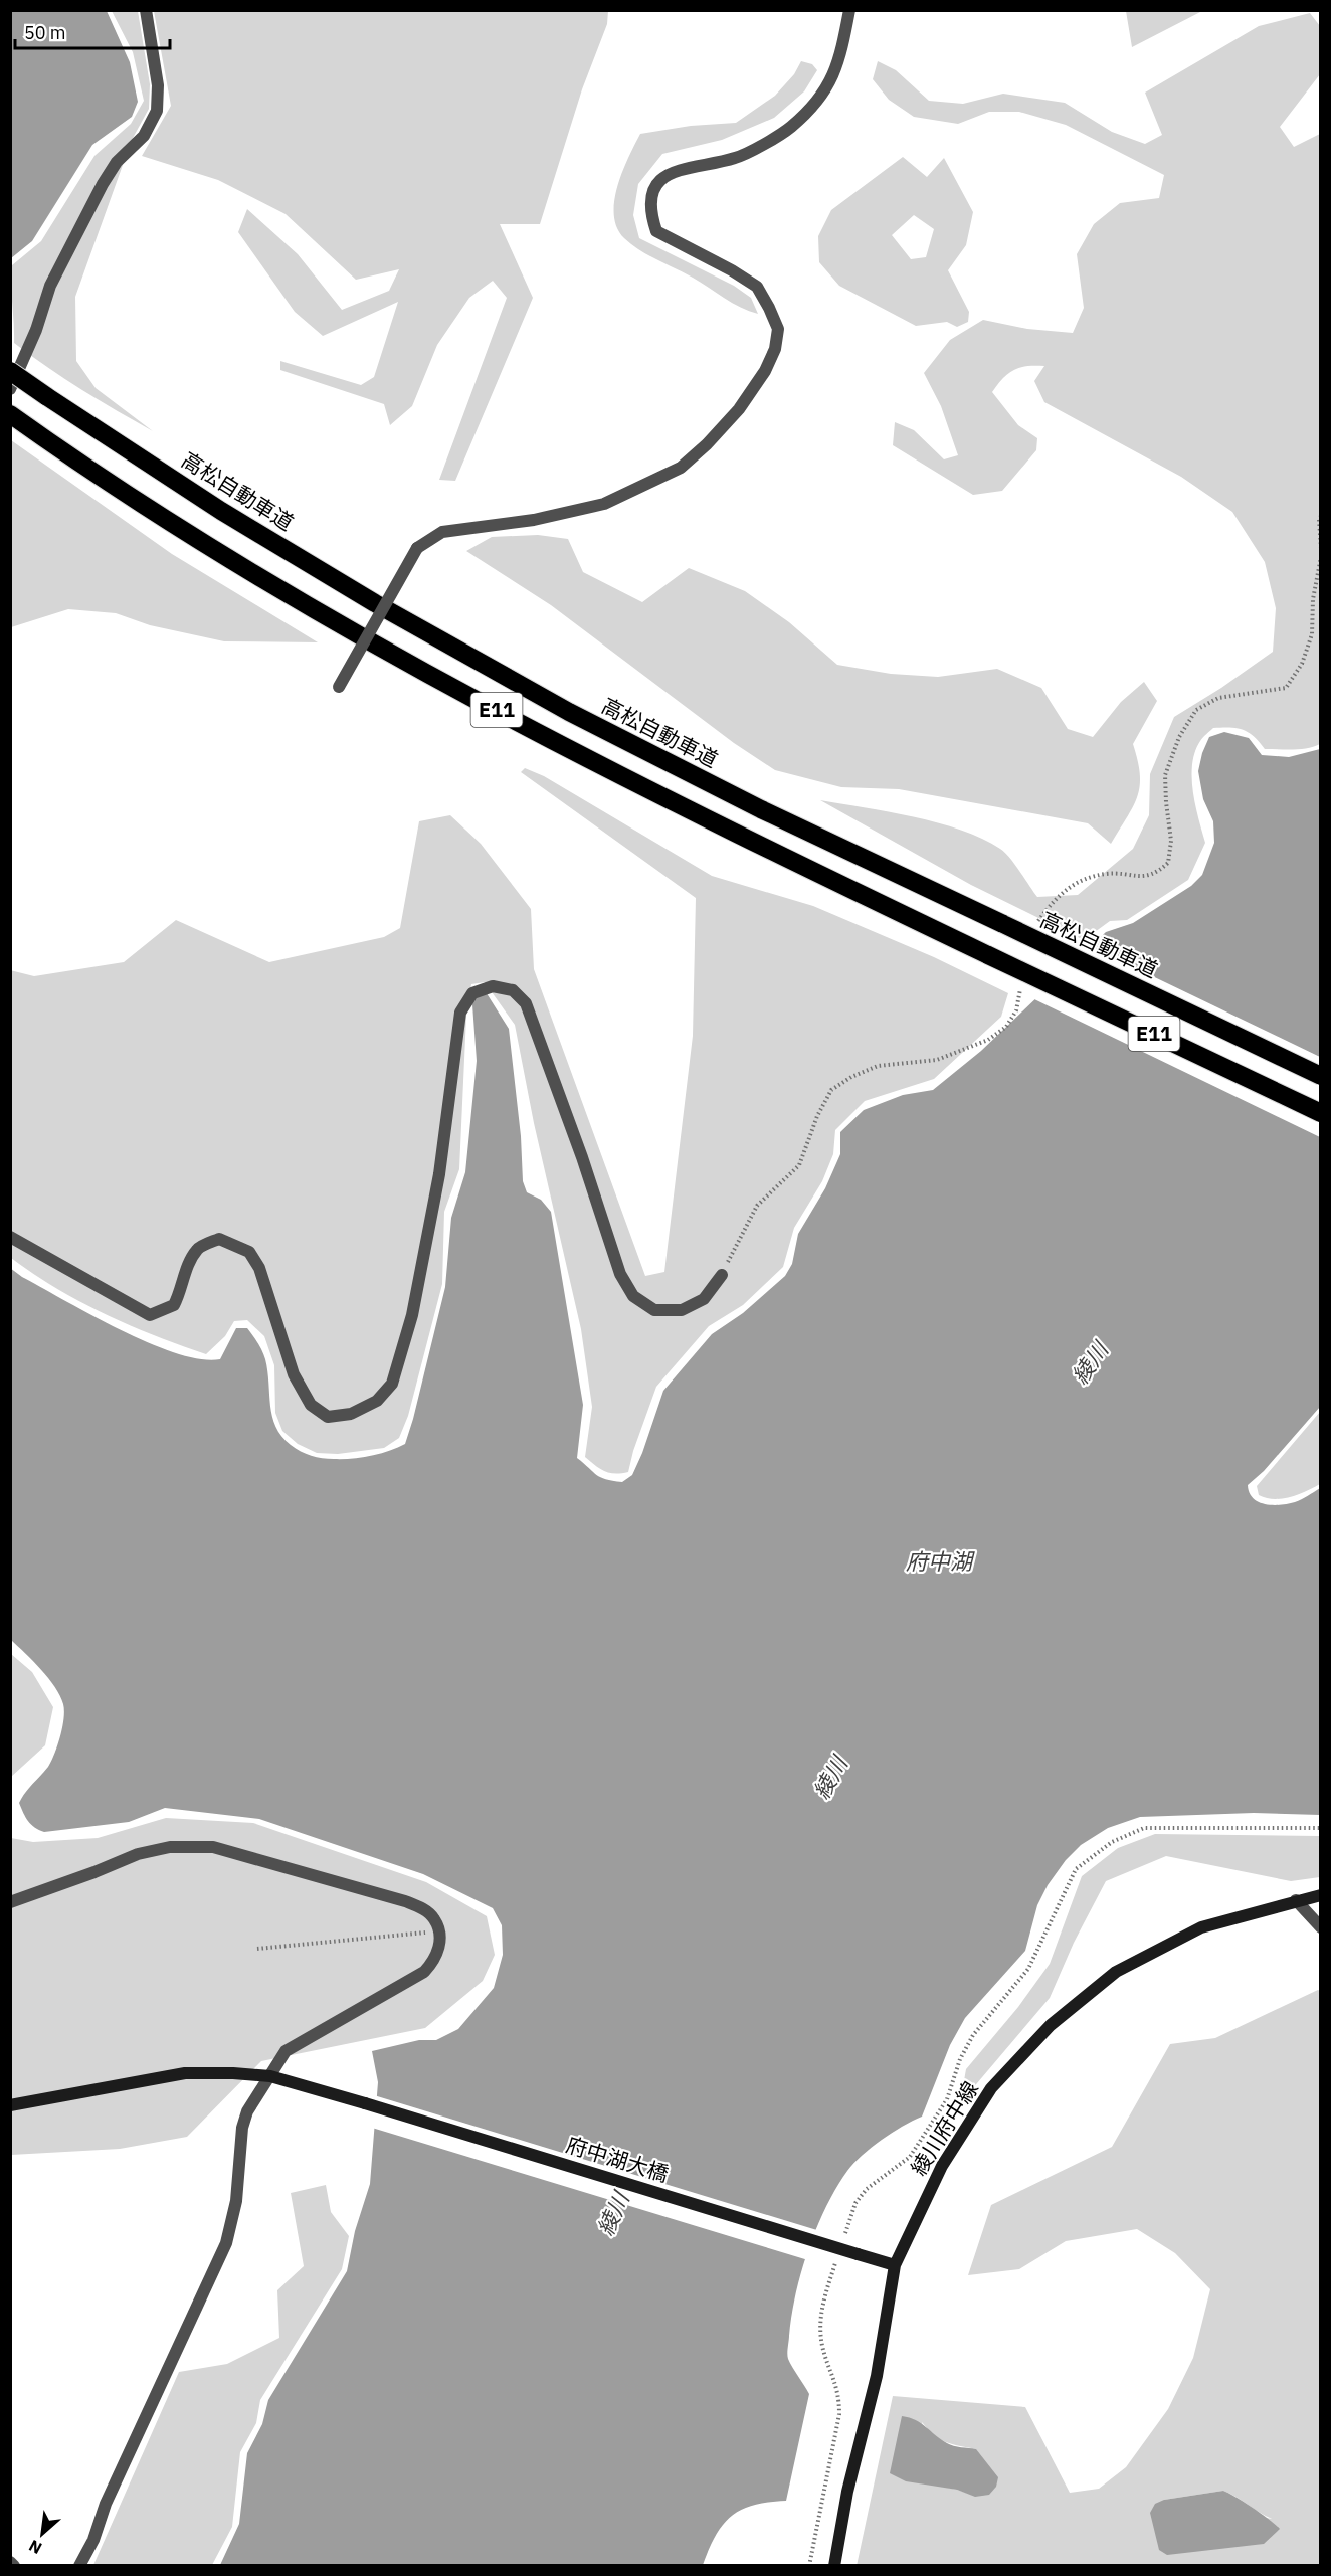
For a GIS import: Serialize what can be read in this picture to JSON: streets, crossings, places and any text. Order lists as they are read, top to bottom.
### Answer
{
  "streets": {
    "highway": ["高松自動車道", "E11"],
    "street": ["綾川府中線", "府中湖大橋"]
  },
  "crossings": [
    ["綾川府中線", "府中湖大橋"]
  ],
  "water": ["綾川", "府中湖"],
  "scale_bar": "50 m",
  "north": "bottom left"
}
